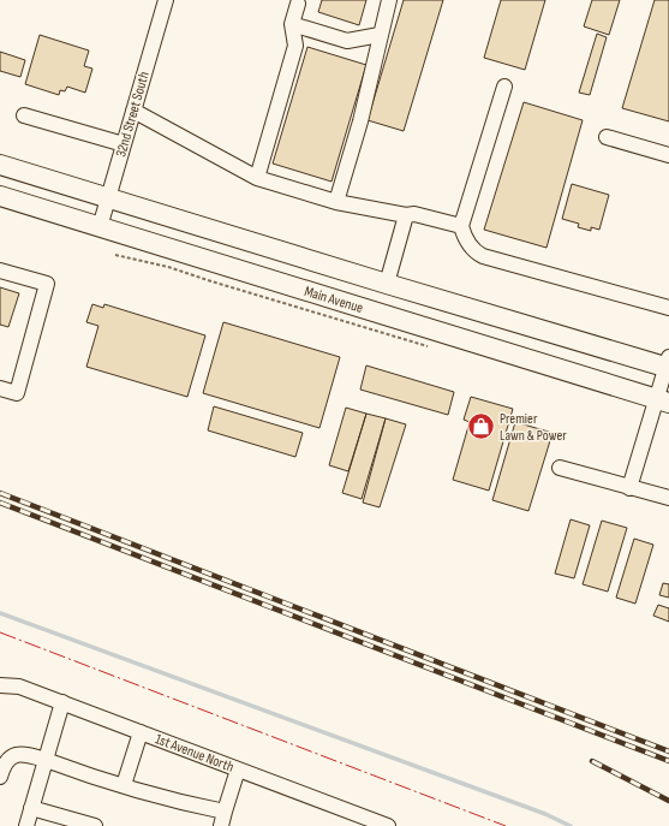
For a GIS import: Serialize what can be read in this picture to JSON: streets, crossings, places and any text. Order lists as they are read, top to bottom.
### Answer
{
  "streets": {
    "main road": ["Main Avenue"],
    "street": ["32nd Street South", "1st Avenue North"]
  },
  "crossings": [
    ["32nd Street South", "Main Avenue"]
  ],
  "places": {
    "shop": ["Premier Lawn & Power"]
  }
}
